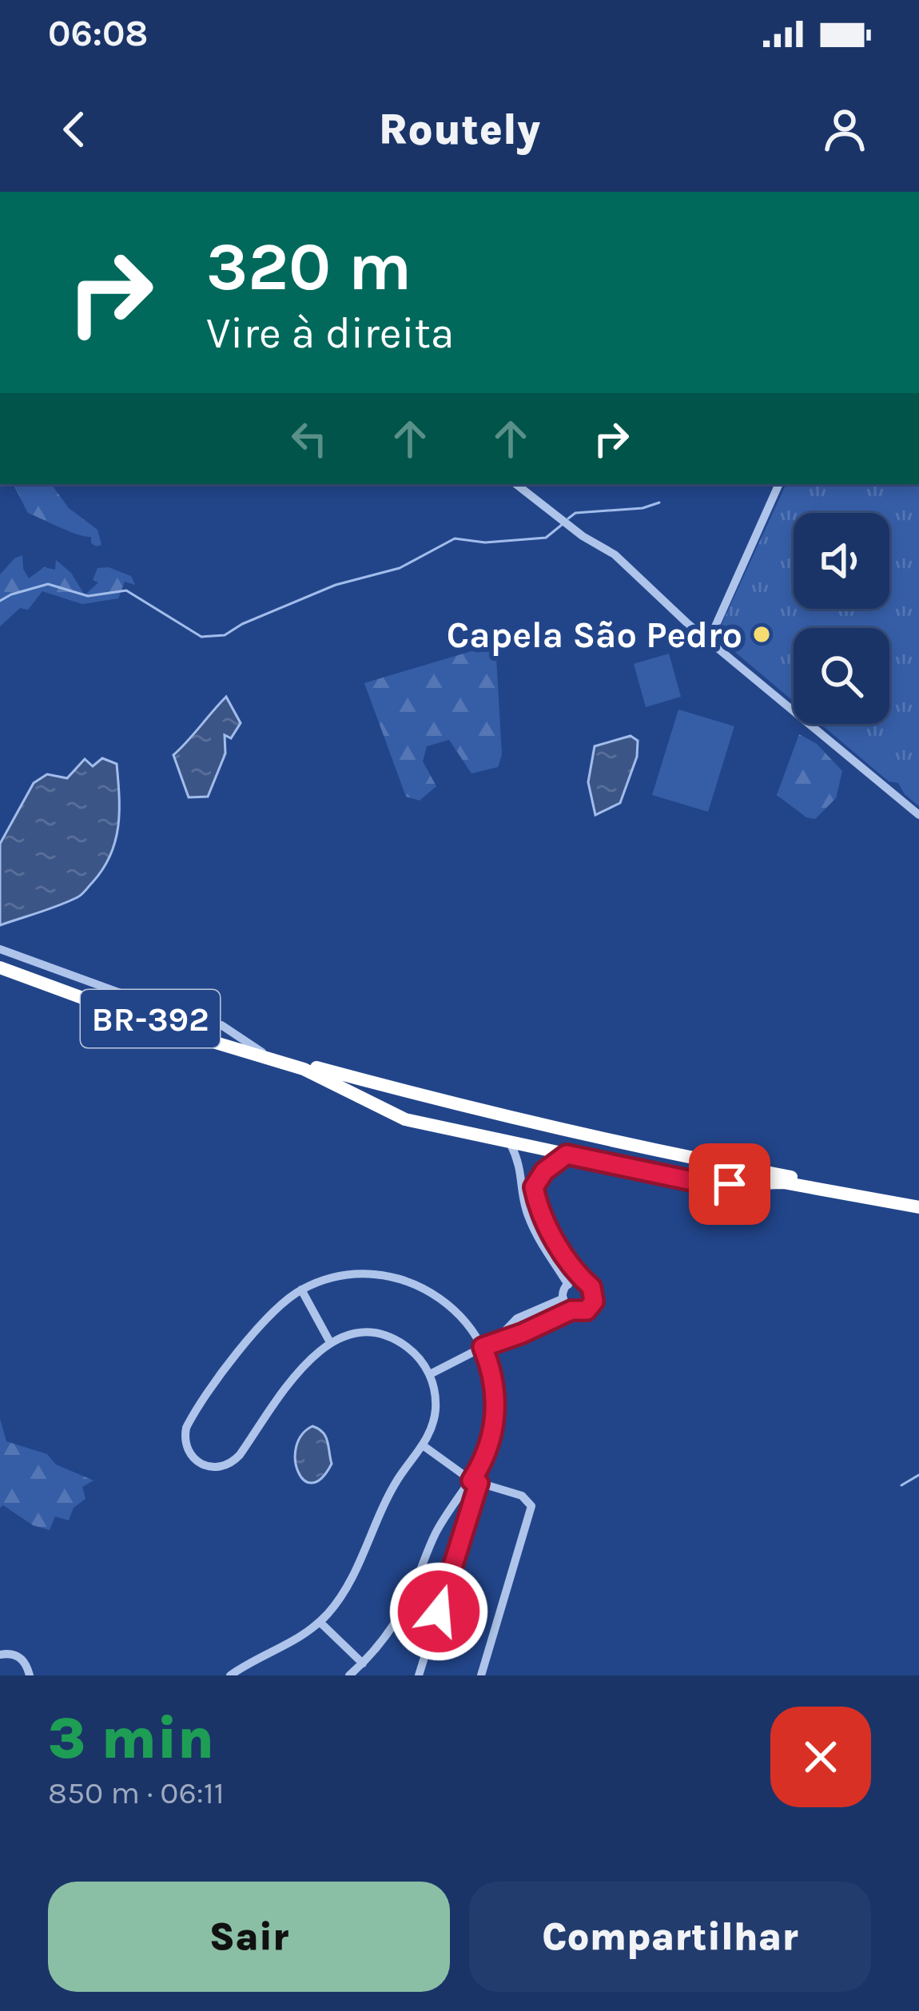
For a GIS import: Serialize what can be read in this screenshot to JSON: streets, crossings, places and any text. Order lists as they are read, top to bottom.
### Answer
{
  "streets": {
    "highway": ["BR-392"]
  },
  "places": ["Capela São Pedro"],
  "page": {
    "status": "06:08",
    "header": "Routely",
    "turn": ["320 m", "Vire à direita"],
    "heading": ["3 min", "850 m · 06:11"],
    "buttons": ["Sair", "Compartilhar"]
  }
}
